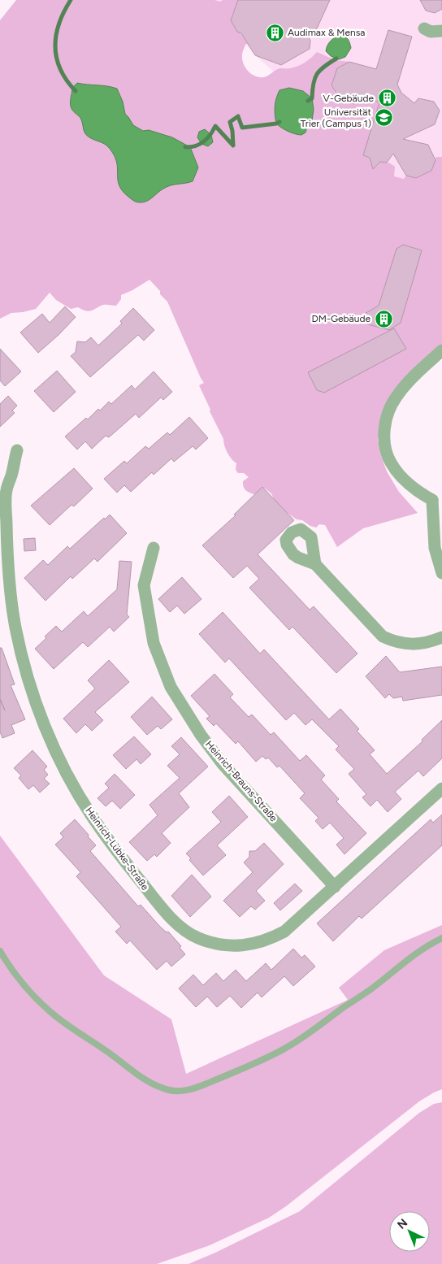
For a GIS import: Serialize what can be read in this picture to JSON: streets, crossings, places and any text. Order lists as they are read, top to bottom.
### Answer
{
  "streets": {
    "street": ["Heinrich-Brauns-Straße", "Heinrich-Lübke-Straße"]
  },
  "crossings": [
    ["Heinrich-Brauns-Straße", "Heinrich-Lübke-Straße"]
  ],
  "places": {
    "building": ["Audimax & Mensa", "V-Gebäude", "DM-Gebäude"],
    "school or university": ["Universität Trier (Campus 1)"]
  },
  "north": "top left"
}
